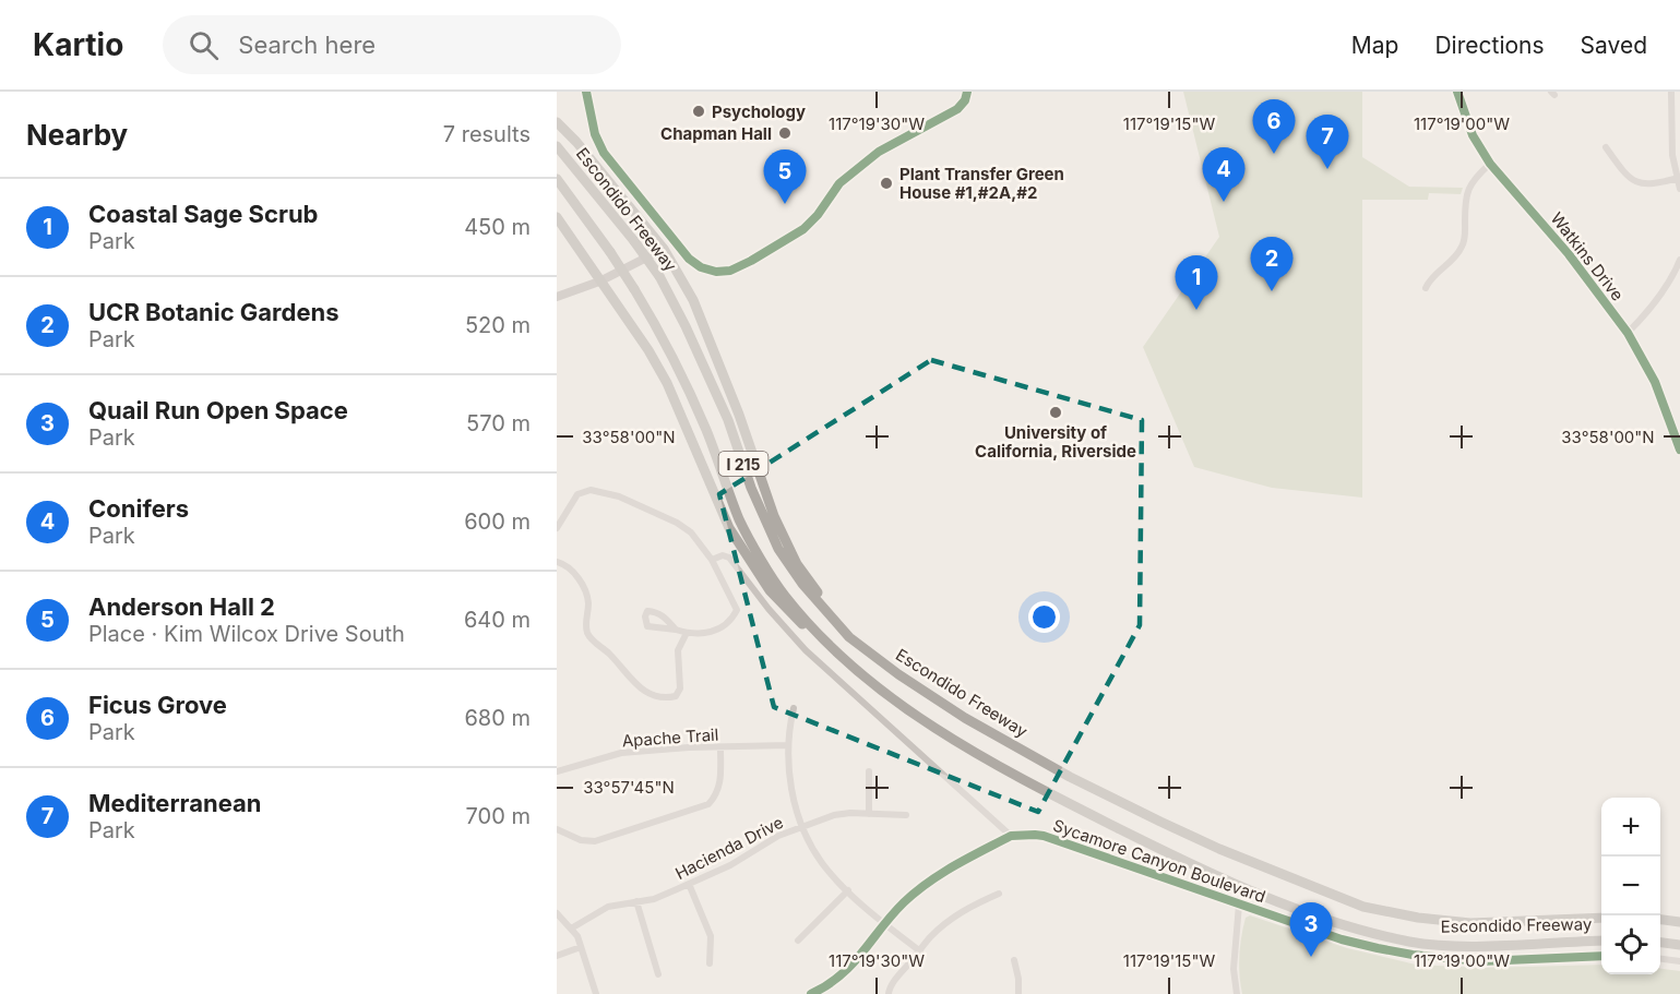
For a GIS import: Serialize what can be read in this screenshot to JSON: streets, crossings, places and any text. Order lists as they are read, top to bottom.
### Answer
{
  "streets": {
    "highway": ["Escondido Freeway", "I 215"],
    "main road": ["Watkins Drive"],
    "street": ["Apache Trail", "Hacienda Drive", "Sycamore Canyon Boulevard"]
  },
  "places": [
    "Psychology",
    "Chapman Hall",
    "Plant Transfer Green House #1,#2A,#2",
    "University of California, Riverside"
  ],
  "page": {
    "header": "Kartio",
    "search": "Search here",
    "nav": ["Map", "Directions", "Saved"],
    "heading": ["Nearby", "7 results"],
    "pins": [
      "6",
      "7",
      "4",
      "5",
      "2",
      "1",
      "3"
    ],
    "list": [
      {
        "mark": "1",
        "name": "Coastal Sage Scrub",
        "note": "Park",
        "value": "450 m"
      },
      {
        "mark": "2",
        "name": "UCR Botanic Gardens",
        "note": "Park",
        "value": "520 m"
      },
      {
        "mark": "3",
        "name": "Quail Run Open Space",
        "note": "Park",
        "value": "570 m"
      },
      {
        "mark": "4",
        "name": "Conifers",
        "note": "Park",
        "value": "600 m"
      },
      {
        "mark": "5",
        "name": "Anderson Hall 2",
        "note": "Place · Kim Wilcox Drive South",
        "value": "640 m"
      },
      {
        "mark": "6",
        "name": "Ficus Grove",
        "note": "Park",
        "value": "680 m"
      },
      {
        "mark": "7",
        "name": "Mediterranean",
        "note": "Park",
        "value": "700 m"
      }
    ],
    "map_buttons": ["+", "−"]
  },
  "coordinates": [
    "117°19'30\"W",
    "117°19'15\"W",
    "117°19'00\"W",
    "33°58'00\"N",
    "33°57'45\"N"
  ]
}
